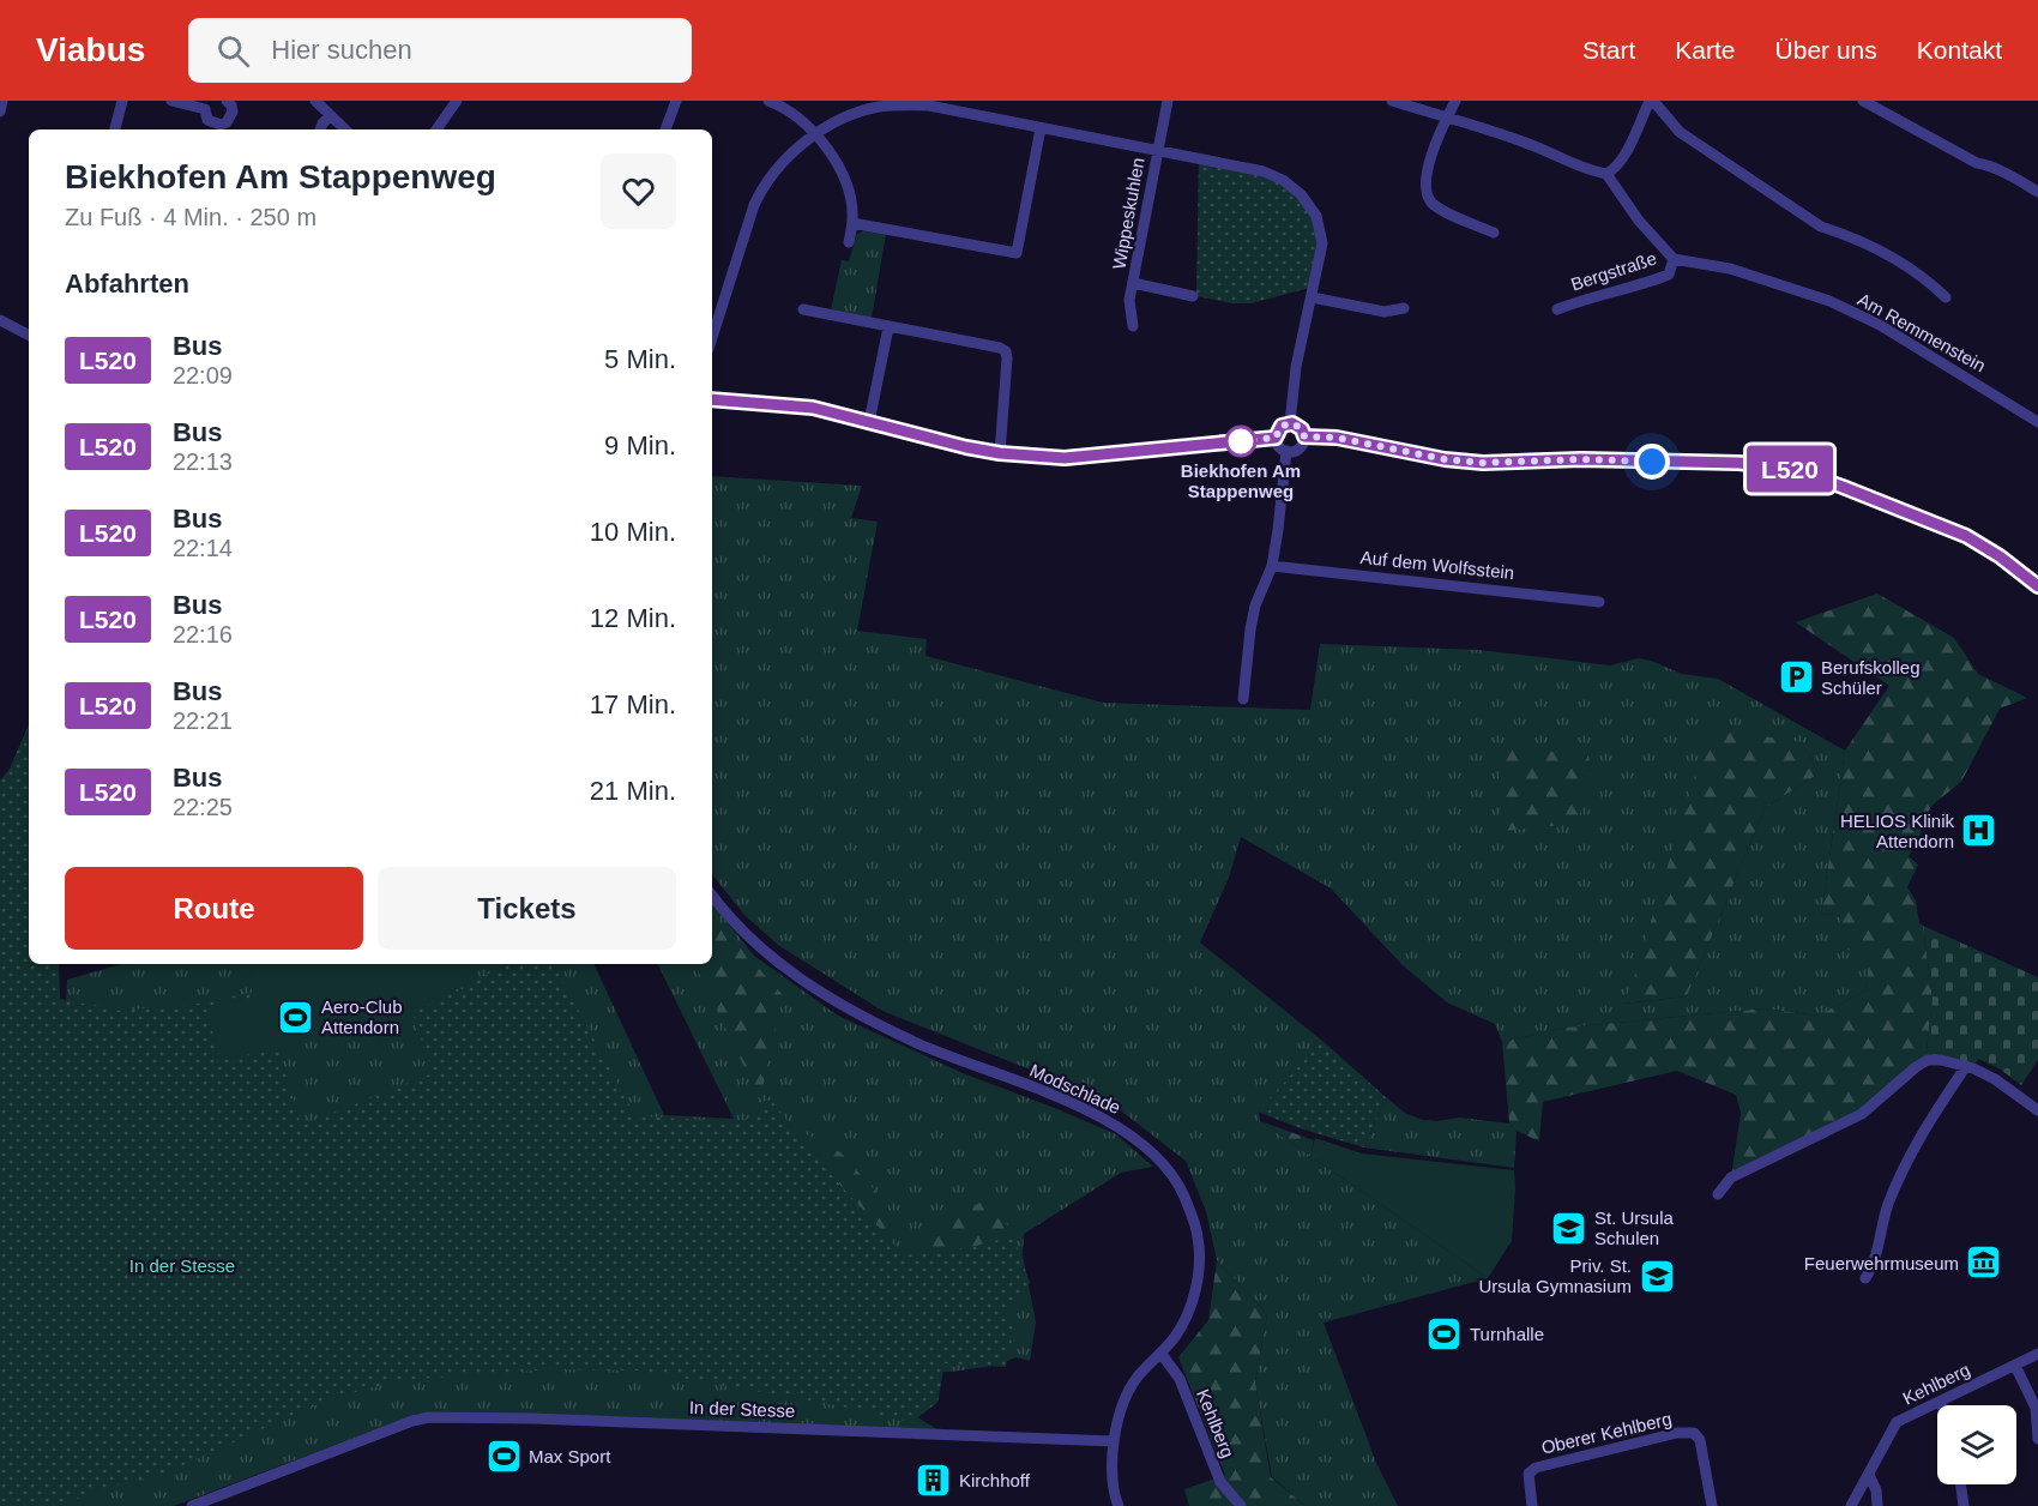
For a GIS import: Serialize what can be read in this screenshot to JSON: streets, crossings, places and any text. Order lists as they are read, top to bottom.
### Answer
{
  "streets": {
    "street": [
      "Wippeskuhlen",
      "Bergstraße",
      "Am Remmenstein",
      "Auf dem Wolfsstein",
      "Modschlade",
      "Kehlberg",
      "In der Stesse",
      "Oberer Kehlberg"
    ]
  },
  "crossings": [
    ["Bergstraße", "Am Remmenstein"],
    ["Modschlade", "Kehlberg"],
    ["Modschlade", "In der Stesse"]
  ],
  "parks": ["In der Stesse"],
  "places": {
    "other": ["Biekhofen Am Stappenweg"],
    "parking": ["Berufskolleg Schüler"],
    "hospital": ["HELIOS Klinik Attendorn"],
    "sports": ["Aero-Club Attendorn", "Turnhalle", "Max Sport"],
    "school or university": ["St. Ursula Schulen", "Priv. St. Ursula Gymnasium"],
    "museum": ["Feuerwehrmuseum"],
    "building": ["Kirchhoff"]
  },
  "lines": ["bus line L520"],
  "page": {
    "header": "Viabus",
    "search": "Hier suchen",
    "nav": [
      "Start",
      "Karte",
      "Über uns",
      "Kontakt"
    ],
    "on_map": "L520",
    "heading": [
      ["Biekhofen Am Stappenweg", "Zu Fuß · 4 Min. · 250 m"],
      "Abfahrten"
    ],
    "list": [
      {
        "mark": "L520",
        "name": "Bus",
        "note": "22:09",
        "value": "5 Min."
      },
      {
        "mark": "L520",
        "name": "Bus",
        "note": "22:13",
        "value": "9 Min."
      },
      {
        "mark": "L520",
        "name": "Bus",
        "note": "22:14",
        "value": "10 Min."
      },
      {
        "mark": "L520",
        "name": "Bus",
        "note": "22:16",
        "value": "12 Min."
      },
      {
        "mark": "L520",
        "name": "Bus",
        "note": "22:21",
        "value": "17 Min."
      },
      {
        "mark": "L520",
        "name": "Bus",
        "note": "22:25",
        "value": "21 Min."
      }
    ],
    "buttons": ["Route", "Tickets"]
  }
}
